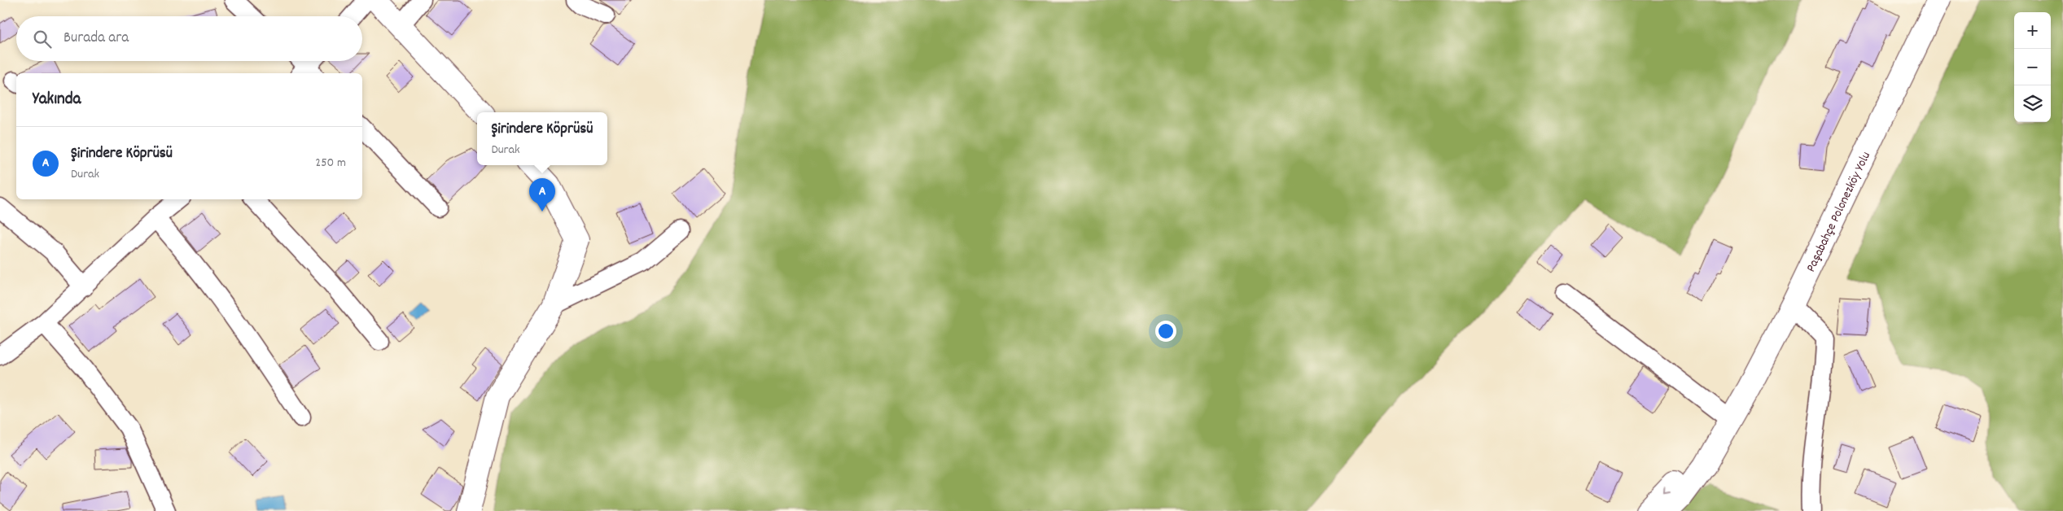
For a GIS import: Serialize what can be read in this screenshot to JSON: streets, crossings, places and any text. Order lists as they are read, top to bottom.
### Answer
{
  "streets": {
    "main road": ["Paşabahçe Polonezköy Yolu"]
  },
  "page": {
    "map_buttons": ["+", "−"],
    "search": "Burada ara",
    "heading": "Yakında",
    "popup": ["Şirindere Köprüsü", "Durak"],
    "list": [
      {
        "mark": "A",
        "name": "Şirindere Köprüsü",
        "note": "Durak",
        "value": "250 m"
      }
    ],
    "pins": "A"
  }
}
